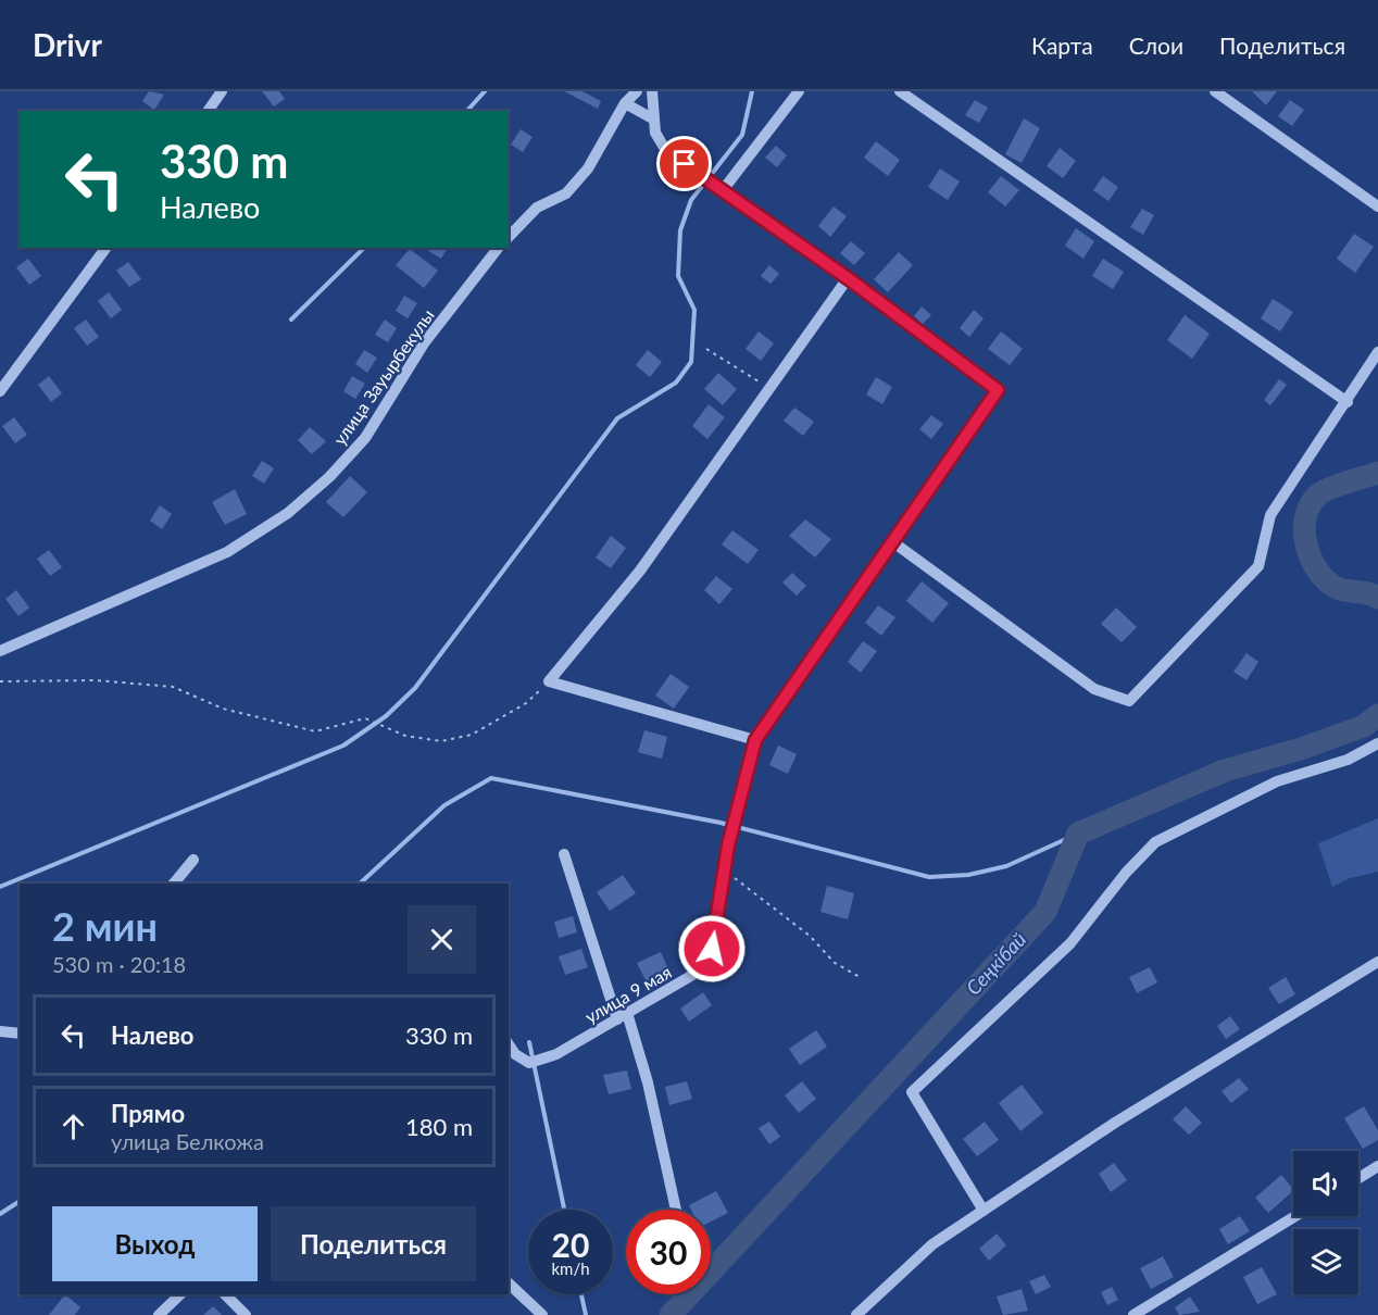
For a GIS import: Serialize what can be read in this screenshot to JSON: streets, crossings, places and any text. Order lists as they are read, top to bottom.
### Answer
{
  "streets": {
    "street": ["улица Зауырбекулы", "улица 9 мая"]
  },
  "water": ["Сеңкібай"],
  "page": {
    "header": "Drivr",
    "nav": ["Карта", "Слои", "Поделиться"],
    "turn": ["330 m", "Налево"],
    "heading": ["2 мин", "530 m · 20:18"],
    "list": [
      {
        "name": "Налево",
        "value": "330 m"
      },
      {
        "name": "Прямо",
        "note": "улица Белкожа",
        "value": "180 m"
      }
    ],
    "buttons": ["Выход", "Поделиться"],
    "speed": "20 km/h",
    "limit": "30"
  }
}
